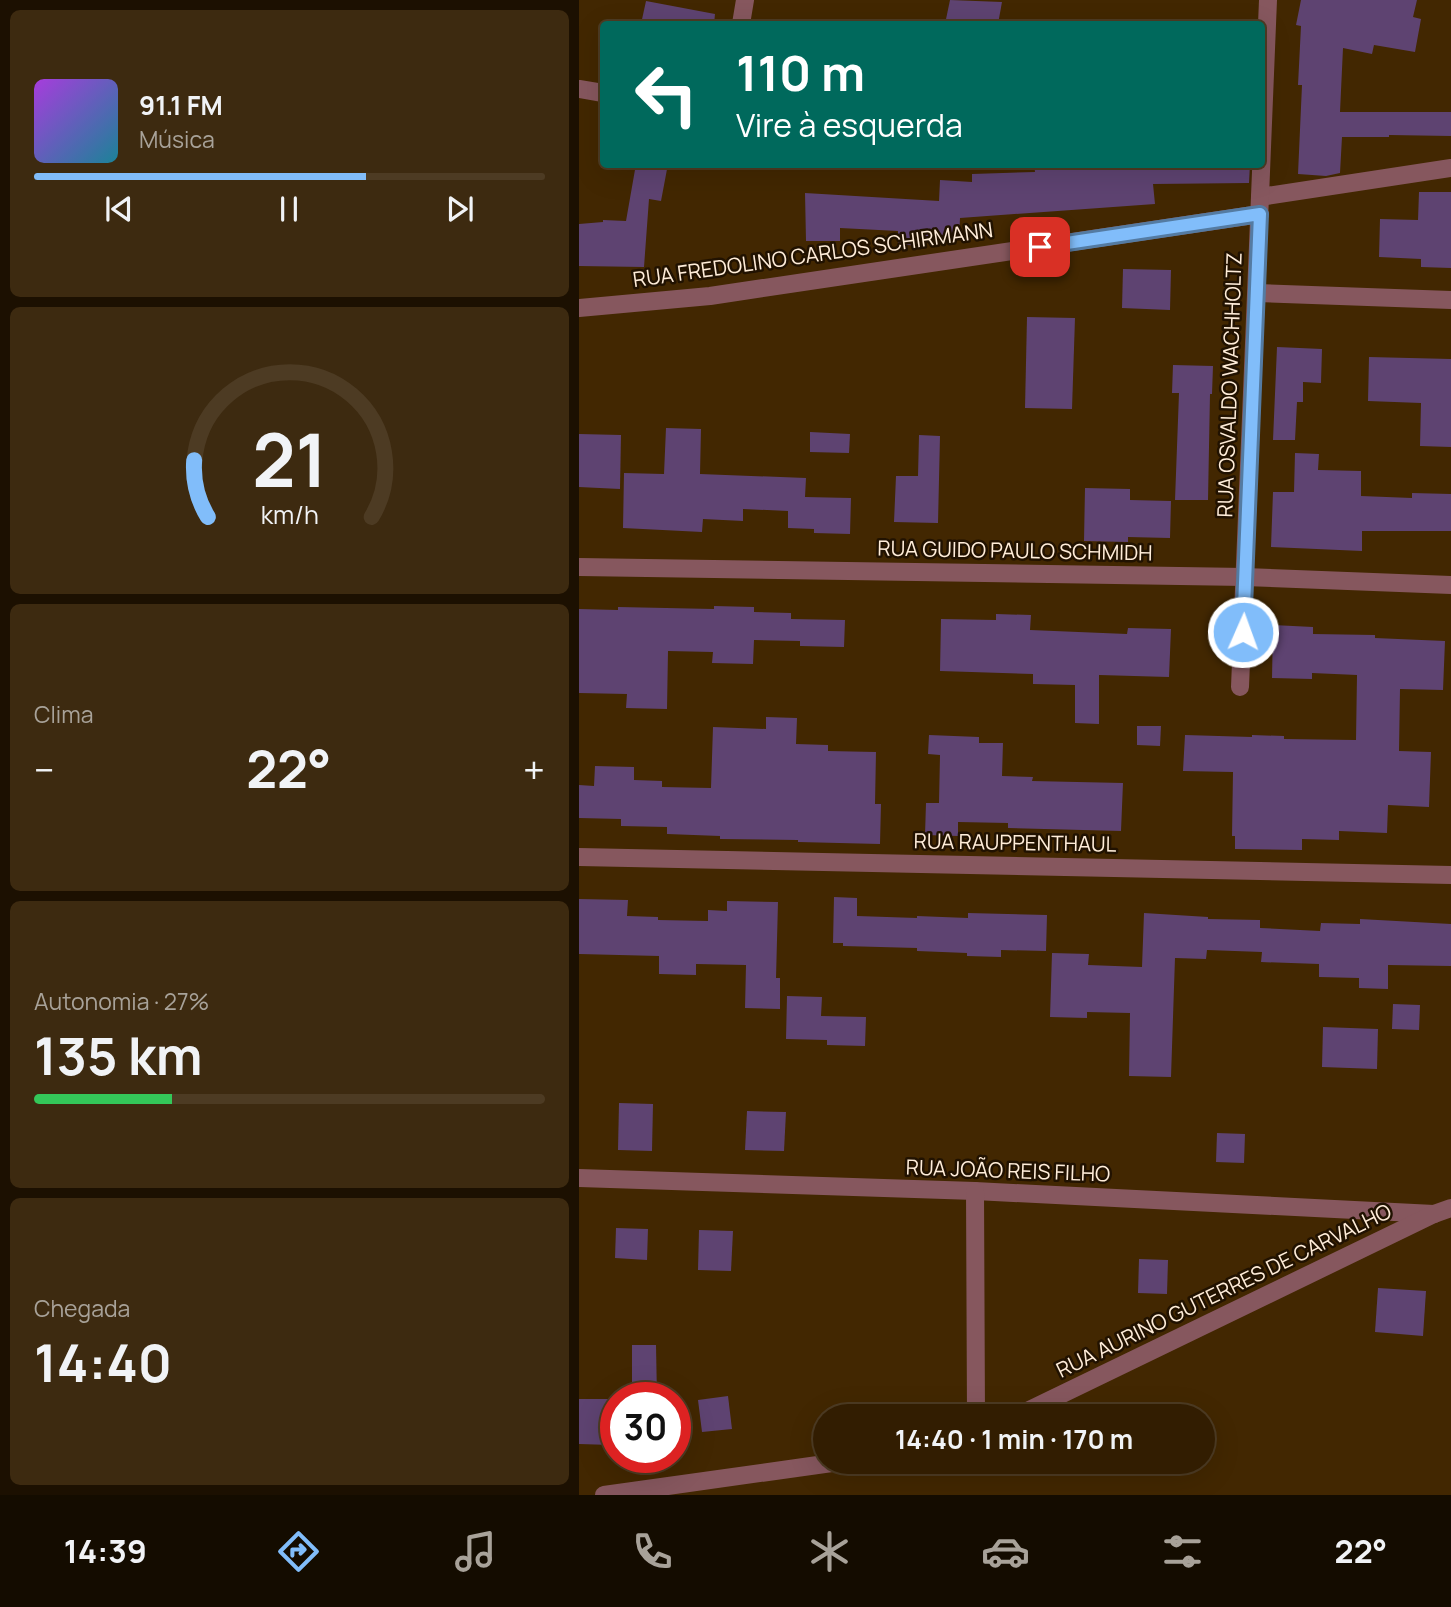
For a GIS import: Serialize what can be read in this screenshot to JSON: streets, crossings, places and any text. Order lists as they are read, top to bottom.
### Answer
{
  "streets": {
    "street": [
      "RUA FREDOLINO CARLOS SCHIRMANN",
      "RUA OSVALDO WACHHOLTZ",
      "RUA GUIDO PAULO SCHMIDH",
      "RUA RAUPPENTHAUL",
      "RUA JOÃO REIS FILHO",
      "RUA AURINO GUTERRES DE CARVALHO"
    ]
  },
  "crossings": [
    ["RUA FREDOLINO CARLOS SCHIRMANN", "RUA OSVALDO WACHHOLTZ"],
    ["RUA OSVALDO WACHHOLTZ", "RUA GUIDO PAULO SCHMIDH"],
    ["RUA JOÃO REIS FILHO", "RUA AURINO GUTERRES DE CARVALHO"]
  ],
  "page": {
    "turn": ["110 m", "Vire à esquerda"],
    "song": ["91.1 FM", "Música"],
    "tile": [
      "Clima",
      ["Autonomia · 27%", "135 km"],
      ["Chegada", "14:40"]
    ],
    "heat": ["−", "22°", "+"],
    "limit": "30",
    "trip": "14:40 · 1 min · 170 m",
    "tabs": ["14:39", "22°"],
    "gauge": ["21", "km/h"]
  }
}
